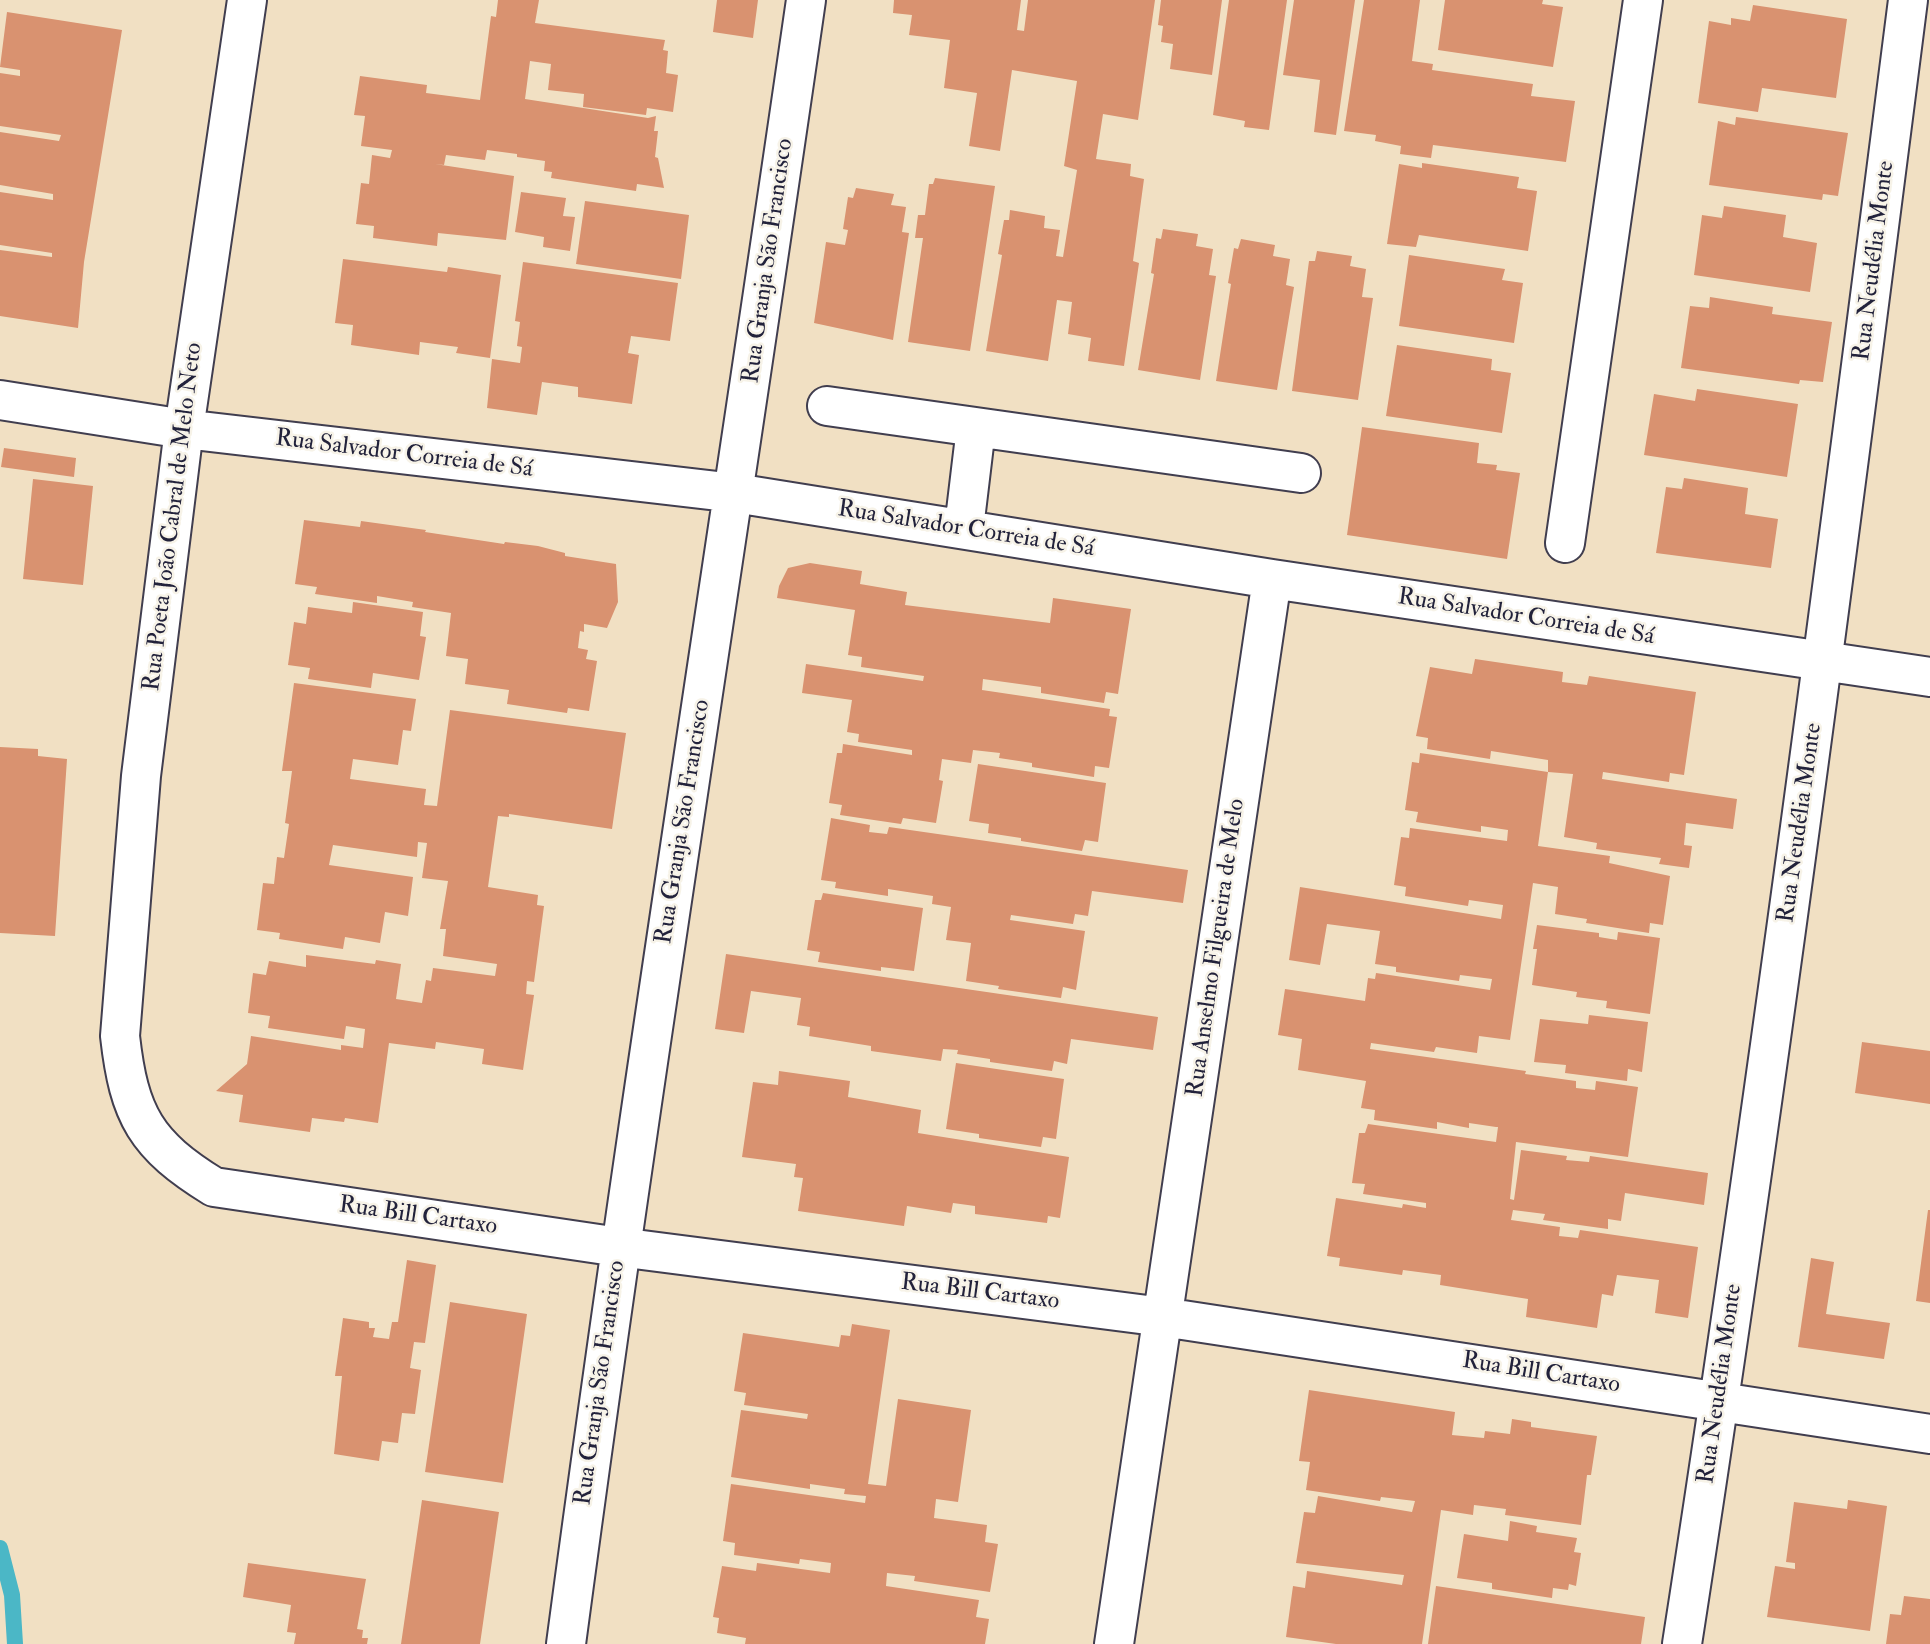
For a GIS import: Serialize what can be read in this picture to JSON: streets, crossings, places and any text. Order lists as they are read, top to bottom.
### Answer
{
  "streets": {
    "street": [
      "Rua Granja São Francisco",
      "Rua Neudélia Monte",
      "Rua Salvador Correia de Sá",
      "Rua Poeta João Cabral de Melo Neto",
      "Rua Anselmo Filgueira de Melo",
      "Rua Bill Cartaxo"
    ]
  },
  "crossings": [
    ["Rua Granja São Francisco", "Rua Salvador Correia de Sá"],
    ["Rua Granja São Francisco", "Rua Bill Cartaxo"],
    ["Rua Neudélia Monte", "Rua Salvador Correia de Sá"],
    ["Rua Neudélia Monte", "Rua Bill Cartaxo"],
    ["Rua Salvador Correia de Sá", "Rua Poeta João Cabral de Melo Neto"],
    ["Rua Salvador Correia de Sá", "Rua Anselmo Filgueira de Melo"],
    ["Rua Poeta João Cabral de Melo Neto", "Rua Bill Cartaxo"],
    ["Rua Anselmo Filgueira de Melo", "Rua Bill Cartaxo"]
  ]
}
